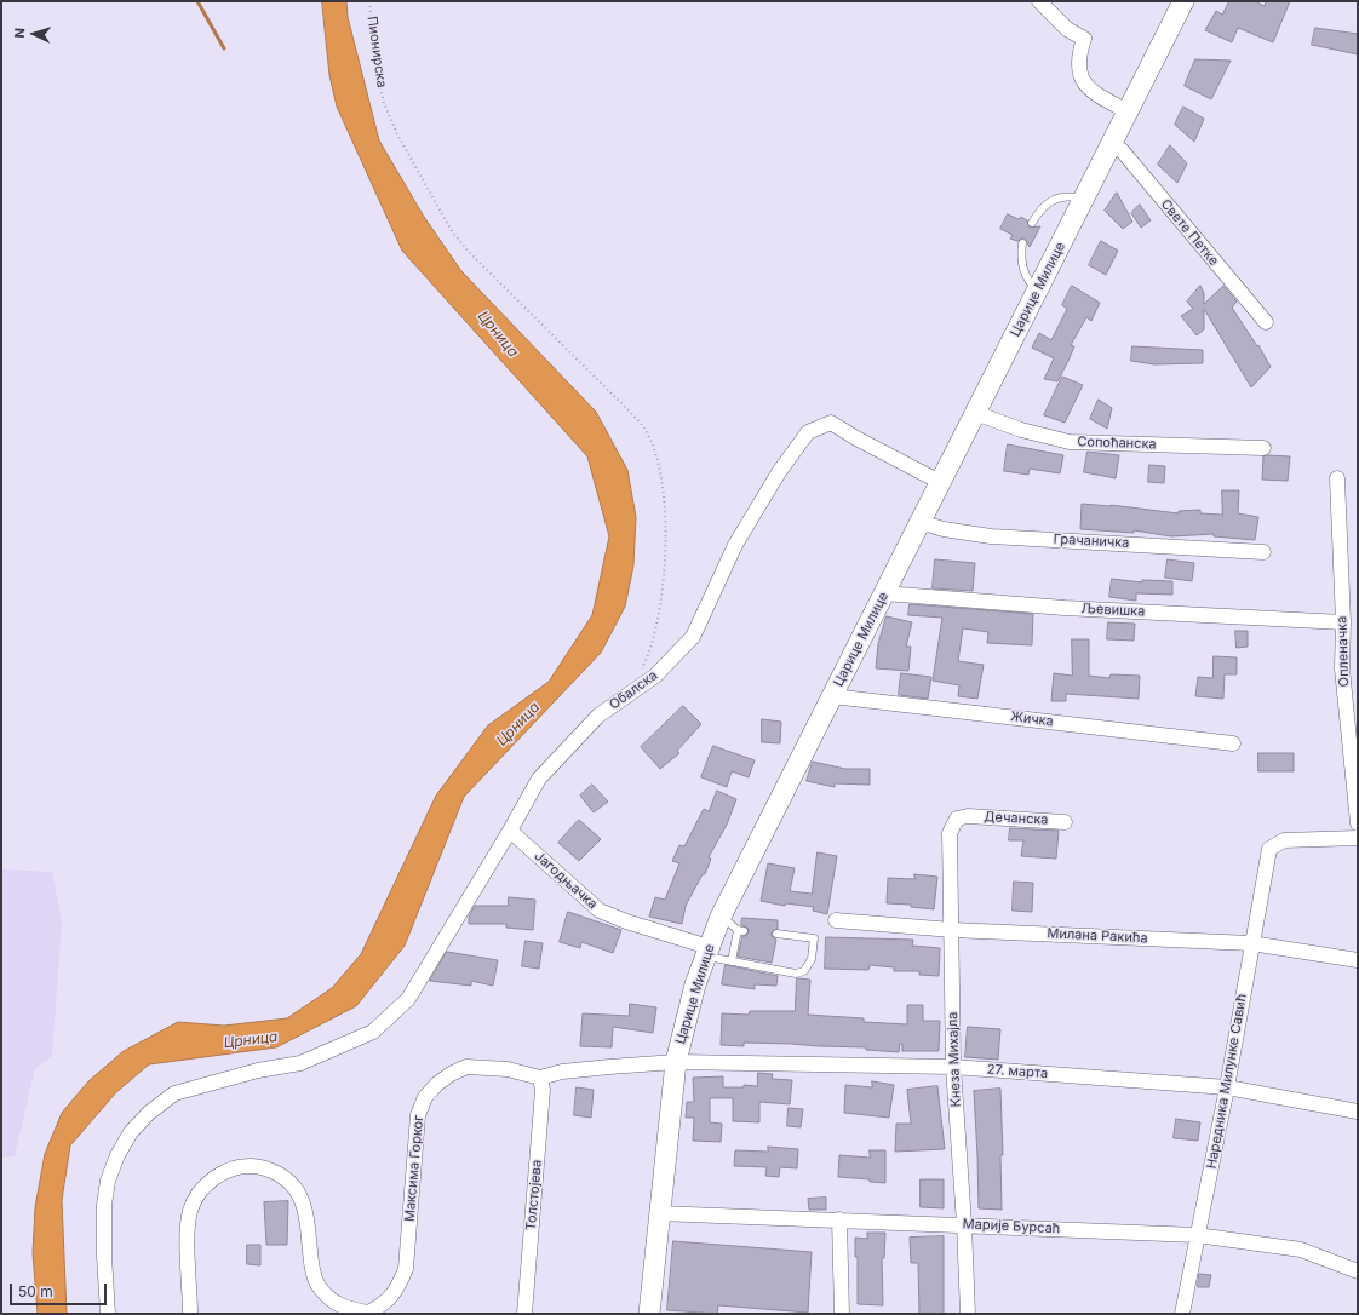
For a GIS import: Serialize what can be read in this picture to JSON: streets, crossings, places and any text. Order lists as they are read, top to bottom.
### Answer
{
  "streets": {
    "main road": ["Царице Милице"],
    "street": [
      "Свете Петке",
      "Сопоћанска",
      "Грачаничка",
      "Љевишка",
      "Опленачка",
      "Обалска",
      "Жичка",
      "Дечанска",
      "Јагодњачка",
      "Милана Ракића",
      "Кнеза Михајла",
      "27. марта",
      "Наредника Милунке Савић",
      "Максима Горког",
      "Толстојева",
      "Марије Бурсаћ"
    ],
    "path": ["Пионирска"]
  },
  "crossings": [
    ["Пионирска", "Обалска"],
    ["Свете Петке", "Царице Милице"],
    ["Царице Милице", "Сопоћанска"],
    ["Царице Милице", "Грачаничка"],
    ["Царице Милице", "Љевишка"],
    ["Царице Милице", "Обалска"],
    ["Царице Милице", "Жичка"],
    ["Царице Милице", "Јагодњачка"],
    ["Царице Милице", "27. марта"],
    ["Царице Милице", "Максима Горког"],
    ["Царице Милице", "Марије Бурсаћ"],
    ["Љевишка", "Опленачка"],
    ["Обалска", "Јагодњачка"],
    ["Дечанска", "Кнеза Михајла"],
    ["Милана Ракића", "Кнеза Михајла"],
    ["Милана Ракића", "Наредника Милунке Савић"],
    ["Кнеза Михајла", "27. марта"],
    ["Кнеза Михајла", "Марије Бурсаћ"],
    ["27. марта", "Наредника Милунке Савић"],
    ["27. марта", "Максима Горког"],
    ["Наредника Милунке Савић", "Марије Бурсаћ"],
    ["Максима Горког", "Толстојева"]
  ],
  "water": ["Црница"],
  "scale_bar": "50 m",
  "north": "left"
}
